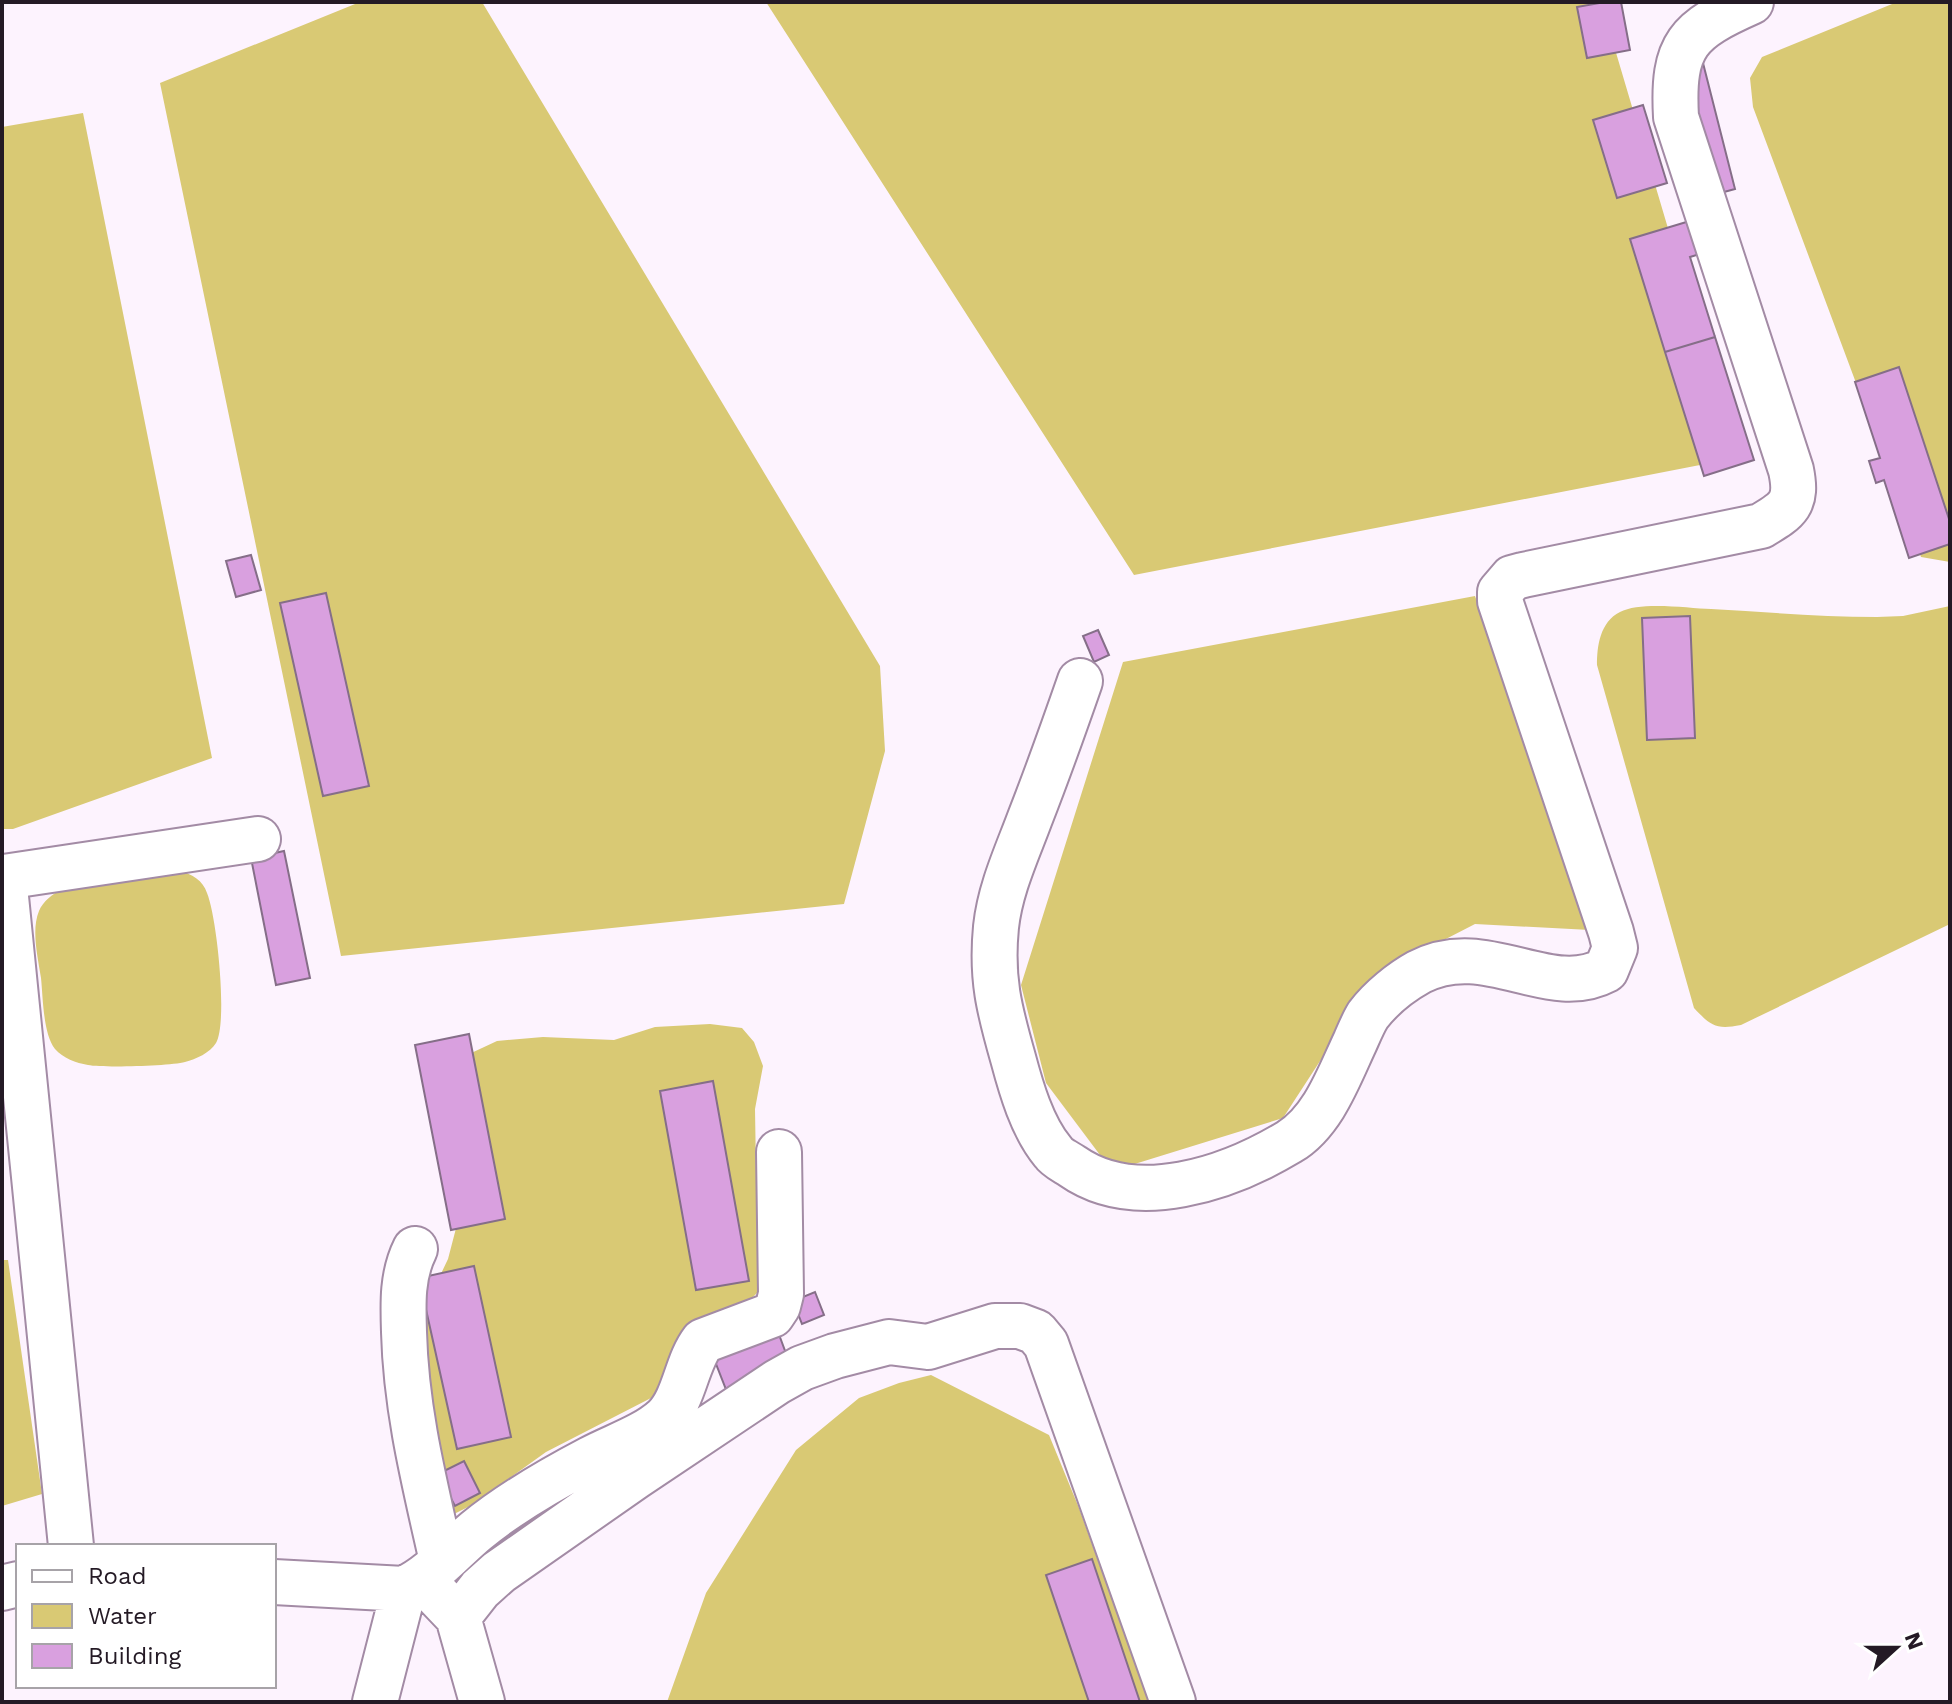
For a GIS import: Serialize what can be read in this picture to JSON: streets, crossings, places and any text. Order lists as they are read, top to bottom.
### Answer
{
  "legend": ["Road", "Water", "Building"],
  "north": "right"
}
